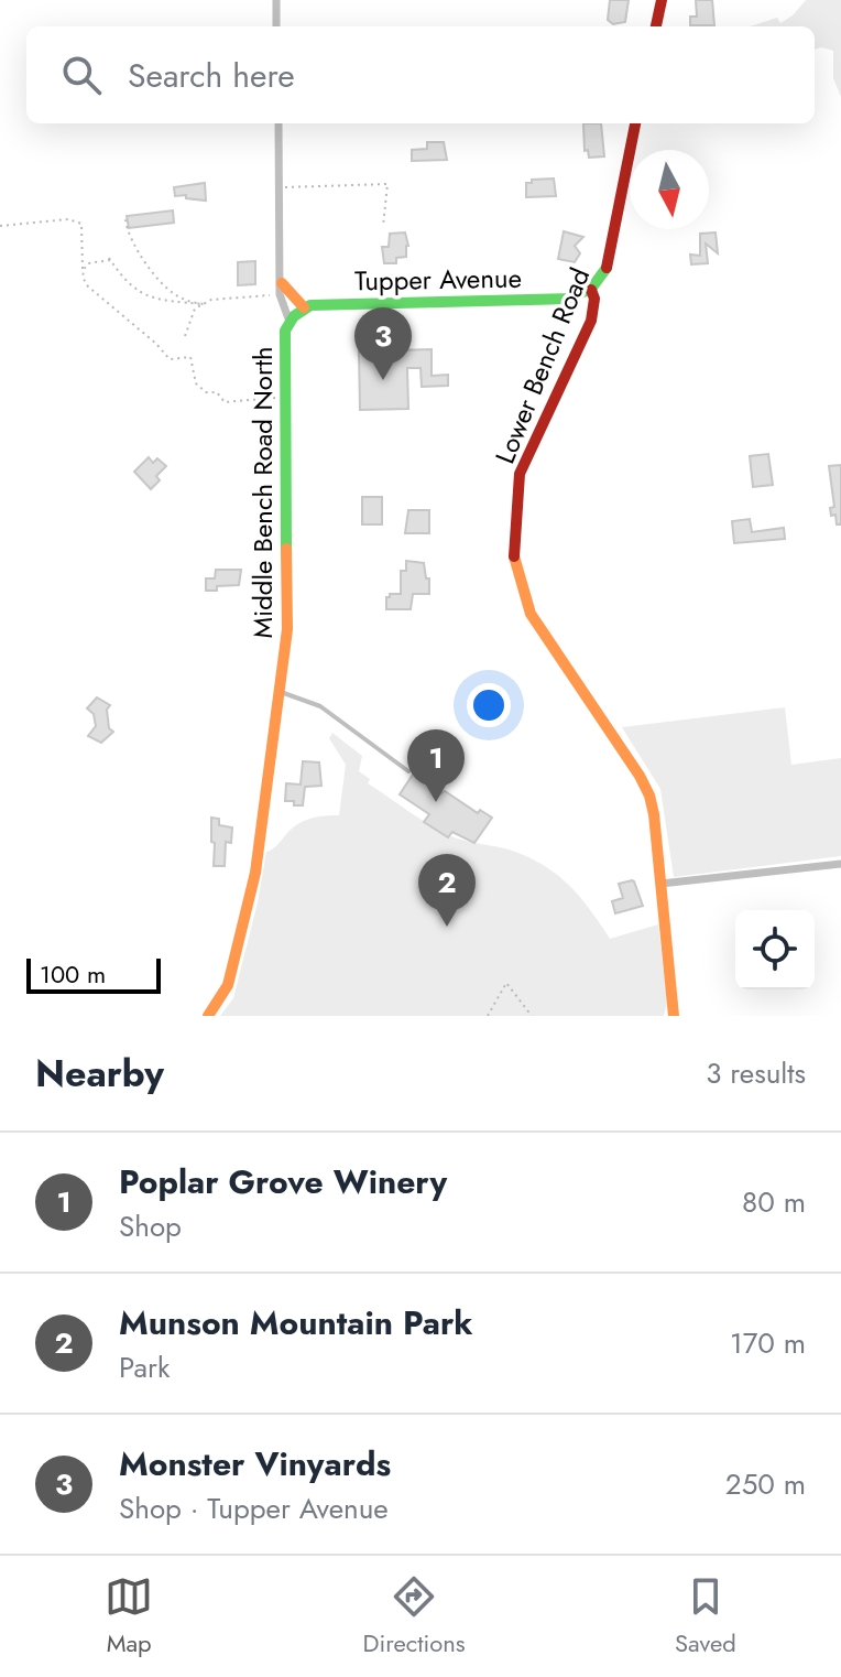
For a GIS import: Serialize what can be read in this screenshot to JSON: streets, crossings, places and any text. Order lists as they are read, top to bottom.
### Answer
{
  "streets": {
    "street": ["Tupper Avenue", "Lower Bench Road", "Middle Bench Road North"]
  },
  "crossings": [
    ["Tupper Avenue", "Lower Bench Road"]
  ],
  "scale_bar": "100 m",
  "north": "bottom",
  "page": {
    "search": "Search here",
    "pins": ["3", "1", "2"],
    "scale": "100 m",
    "heading": ["Nearby", "3 results"],
    "list": [
      {
        "mark": "1",
        "name": "Poplar Grove Winery",
        "note": "Shop",
        "value": "80 m"
      },
      {
        "mark": "2",
        "name": "Munson Mountain Park",
        "note": "Park",
        "value": "170 m"
      },
      {
        "mark": "3",
        "name": "Monster Vinyards",
        "note": "Shop · Tupper Avenue",
        "value": "250 m"
      }
    ],
    "nav": ["Map", "Directions", "Saved"]
  }
}
